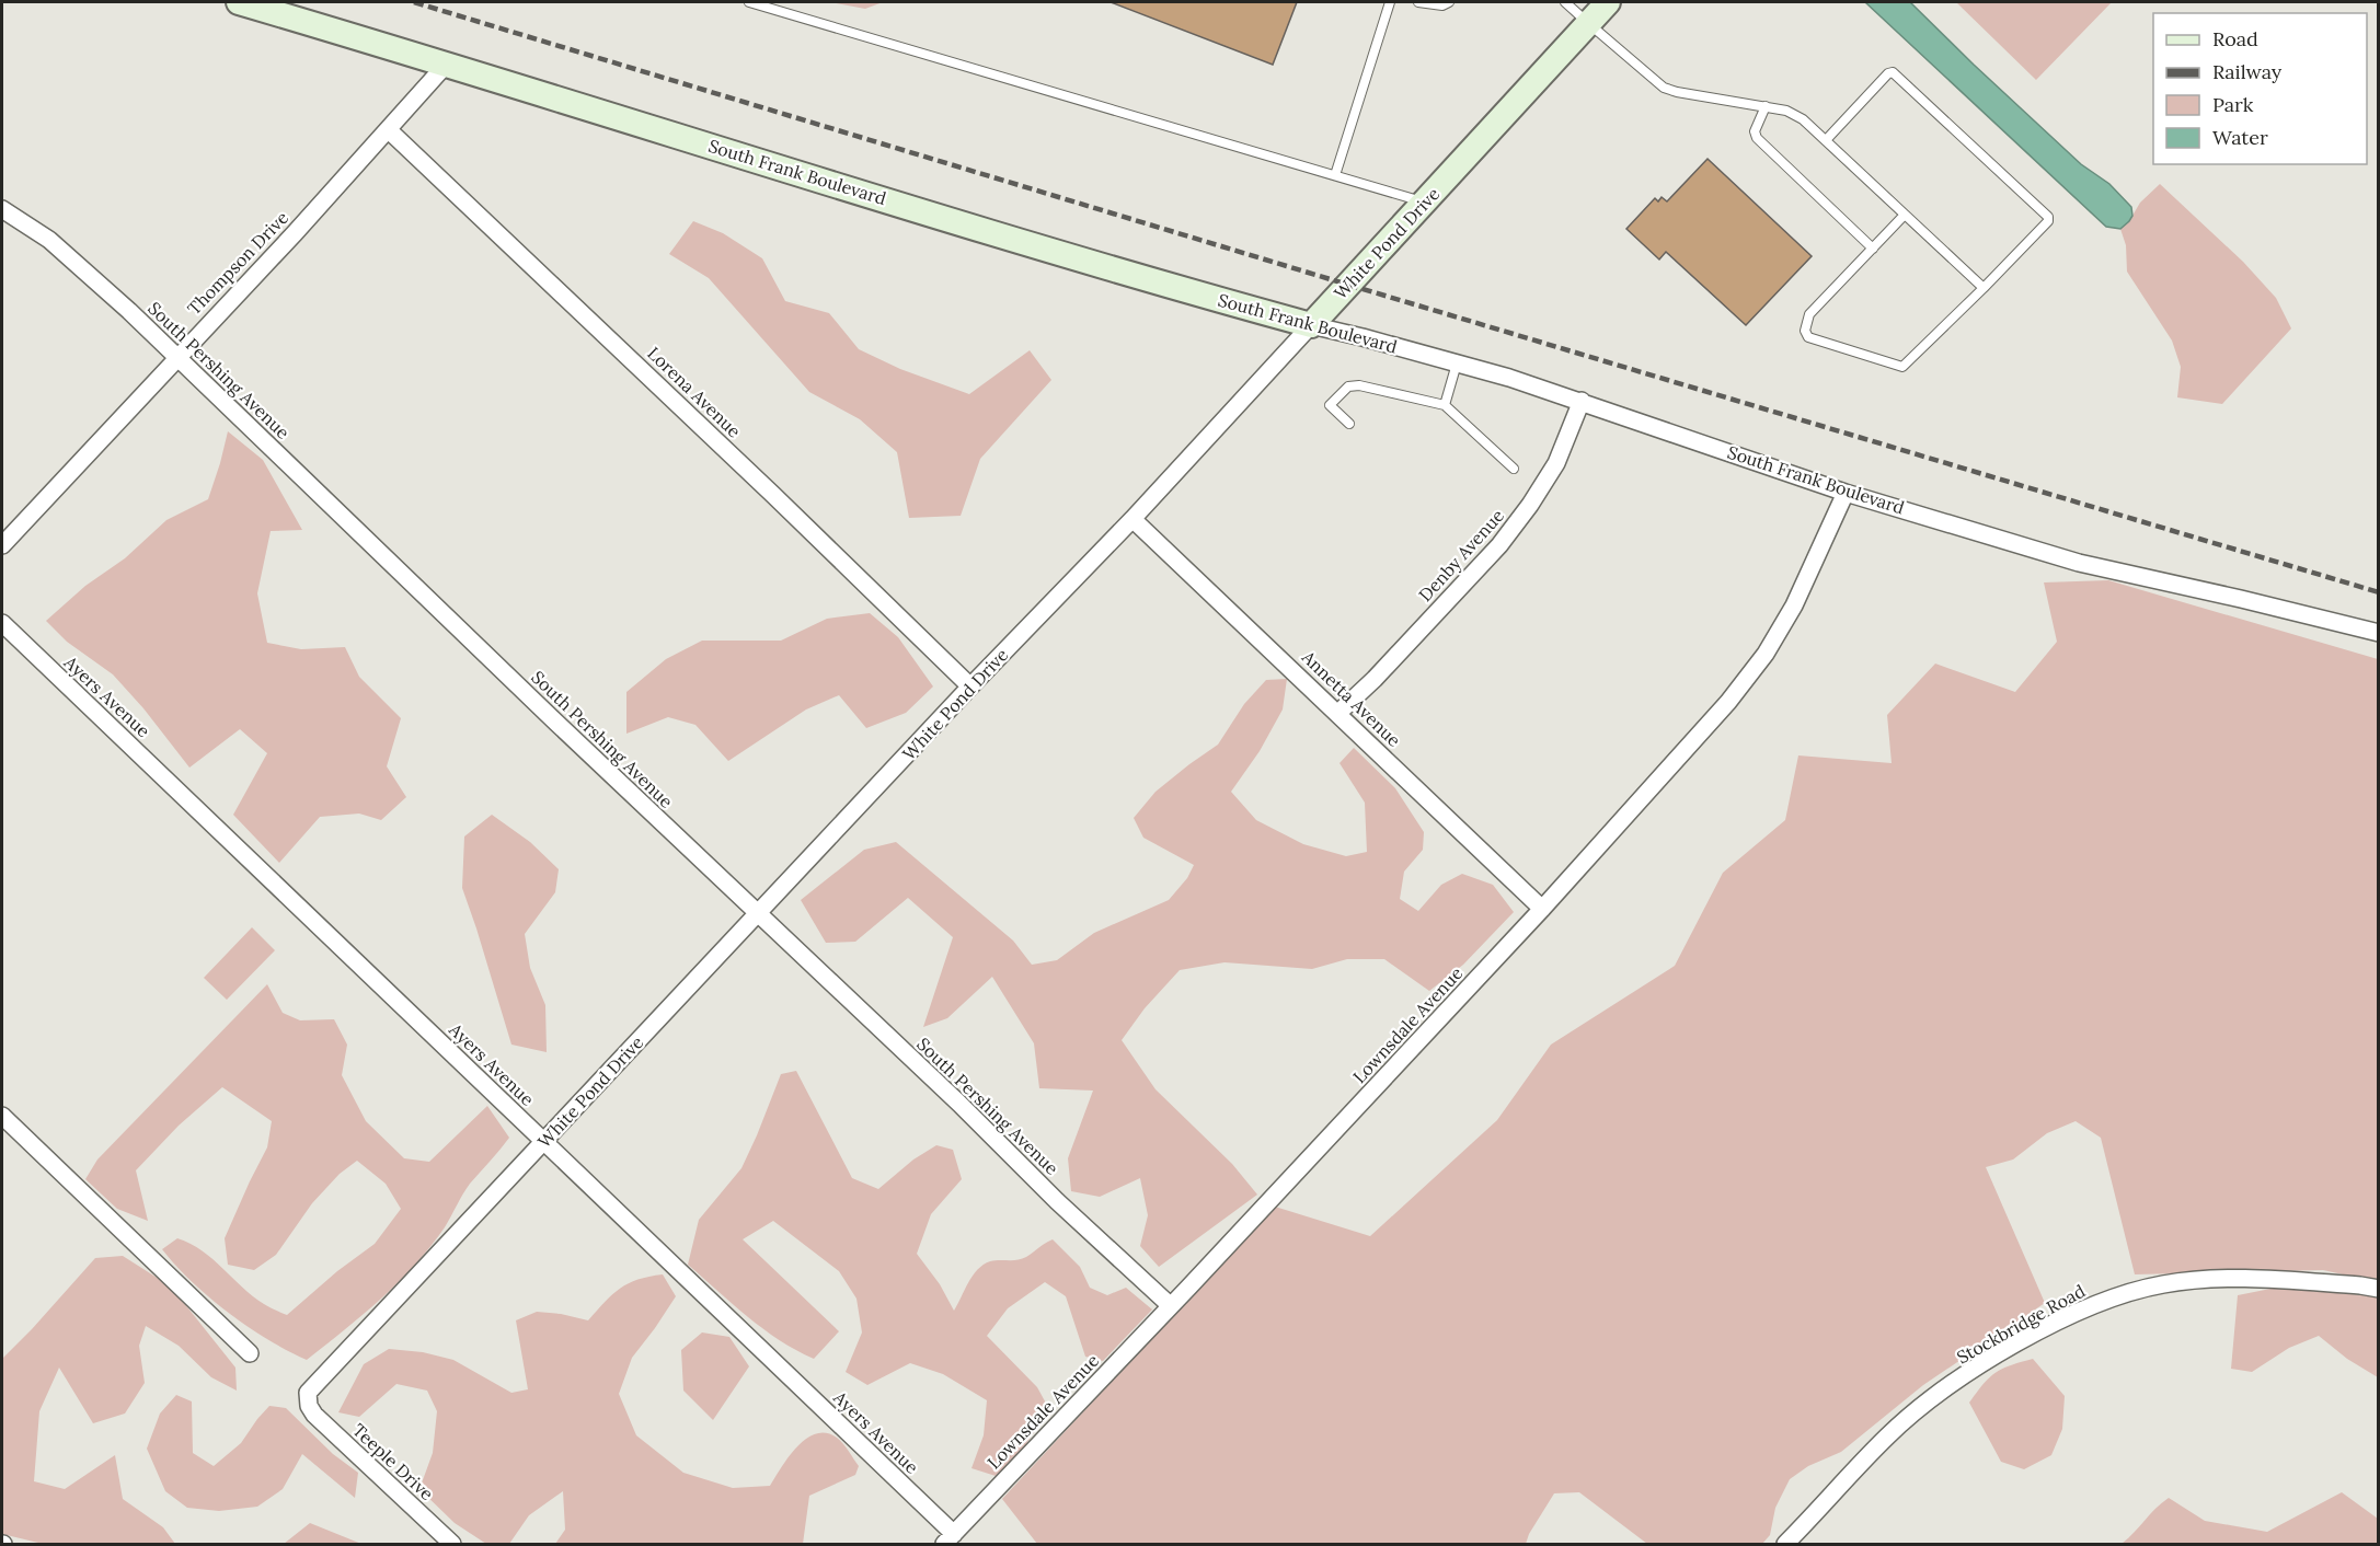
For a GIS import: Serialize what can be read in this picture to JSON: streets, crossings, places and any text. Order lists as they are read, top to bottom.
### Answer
{
  "streets": {
    "street": [
      "South Frank Boulevard",
      "White Pond Drive",
      "Thompson Drive",
      "South Pershing Avenue",
      "Lorena Avenue",
      "Denby Avenue",
      "Ayers Avenue",
      "Annetta Avenue",
      "Lownsdale Avenue",
      "Stockbridge Road",
      "Teeple Drive"
    ]
  },
  "crossings": [
    ["South Frank Boulevard", "White Pond Drive"],
    ["South Frank Boulevard", "Thompson Drive"],
    ["South Frank Boulevard", "Denby Avenue"],
    ["South Frank Boulevard", "Lownsdale Avenue"],
    ["White Pond Drive", "South Pershing Avenue"],
    ["White Pond Drive", "Lorena Avenue"],
    ["White Pond Drive", "Ayers Avenue"],
    ["White Pond Drive", "Annetta Avenue"],
    ["White Pond Drive", "Teeple Drive"],
    ["Thompson Drive", "South Pershing Avenue"],
    ["Thompson Drive", "Lorena Avenue"],
    ["South Pershing Avenue", "Lownsdale Avenue"],
    ["Denby Avenue", "Annetta Avenue"],
    ["Ayers Avenue", "Lownsdale Avenue"],
    ["Annetta Avenue", "Lownsdale Avenue"]
  ],
  "legend": [
    "Road",
    "Railway",
    "Park",
    "Water"
  ]
}
